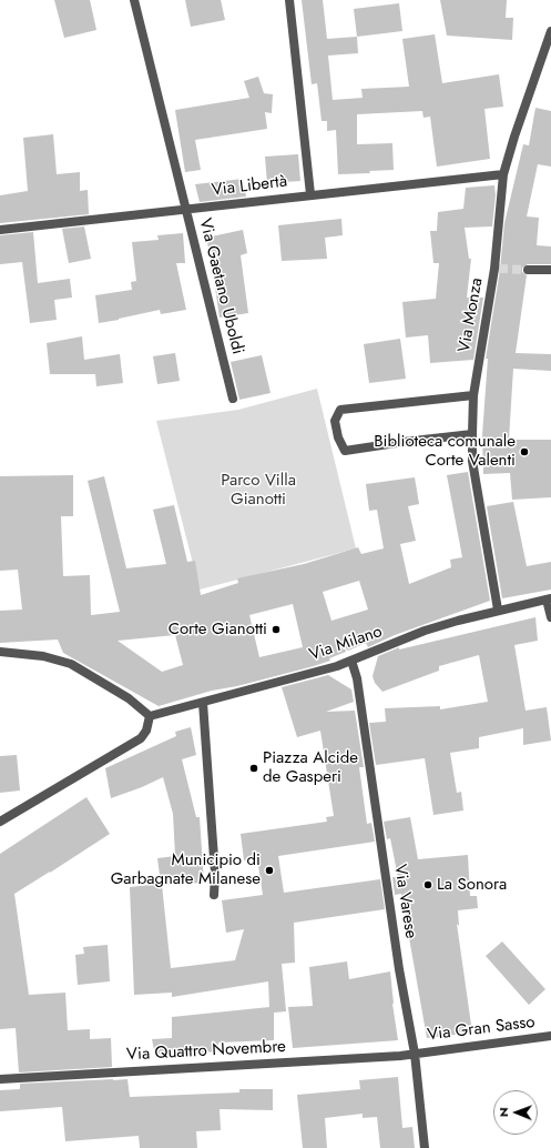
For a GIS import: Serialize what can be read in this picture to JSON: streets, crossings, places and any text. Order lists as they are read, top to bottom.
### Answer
{
  "streets": {
    "street": [
      "Via Libertà",
      "Via Gaetano Uboldi",
      "Via Monza",
      "Via Milano",
      "Via Varese",
      "Via Gran Sasso",
      "Via Quattro Novembre"
    ]
  },
  "crossings": [
    ["Via Libertà", "Via Gaetano Uboldi"],
    ["Via Libertà", "Via Monza"],
    ["Via Monza", "Via Milano"],
    ["Via Milano", "Via Varese"],
    ["Via Varese", "Via Gran Sasso"],
    ["Via Varese", "Via Quattro Novembre"],
    ["Via Gran Sasso", "Via Quattro Novembre"]
  ],
  "parks": ["Parco Villa Gianotti"],
  "places": [
    "Biblioteca comunale Corte Valenti",
    "Corte Gianotti",
    "Piazza Alcide de Gasperi",
    "Municipio di Garbagnate Milanese",
    "La Sonora"
  ],
  "north": "left"
}
